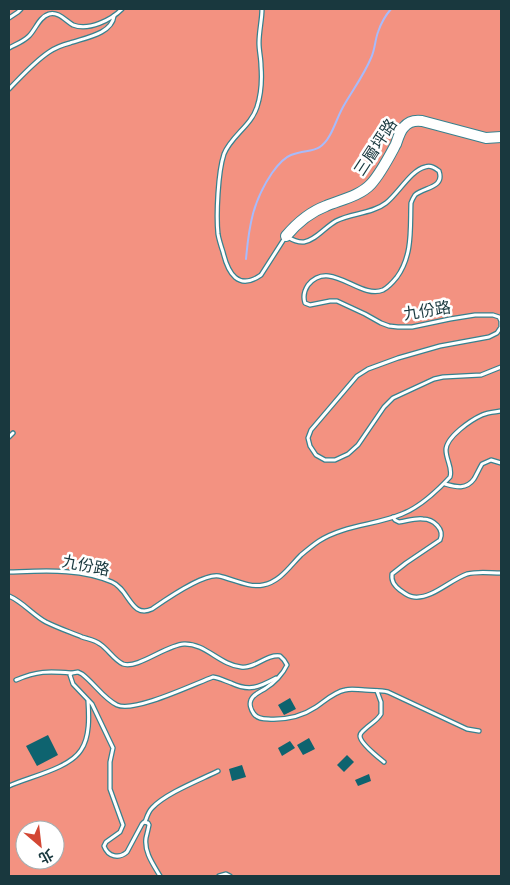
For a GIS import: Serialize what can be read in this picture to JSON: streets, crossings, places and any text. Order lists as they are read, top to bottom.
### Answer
{
  "streets": {
    "street": ["三層坪路"],
    "lane": ["九份路"]
  },
  "crossings": [
    ["三層坪路", "九份路"]
  ],
  "north": "bottom right"
}
